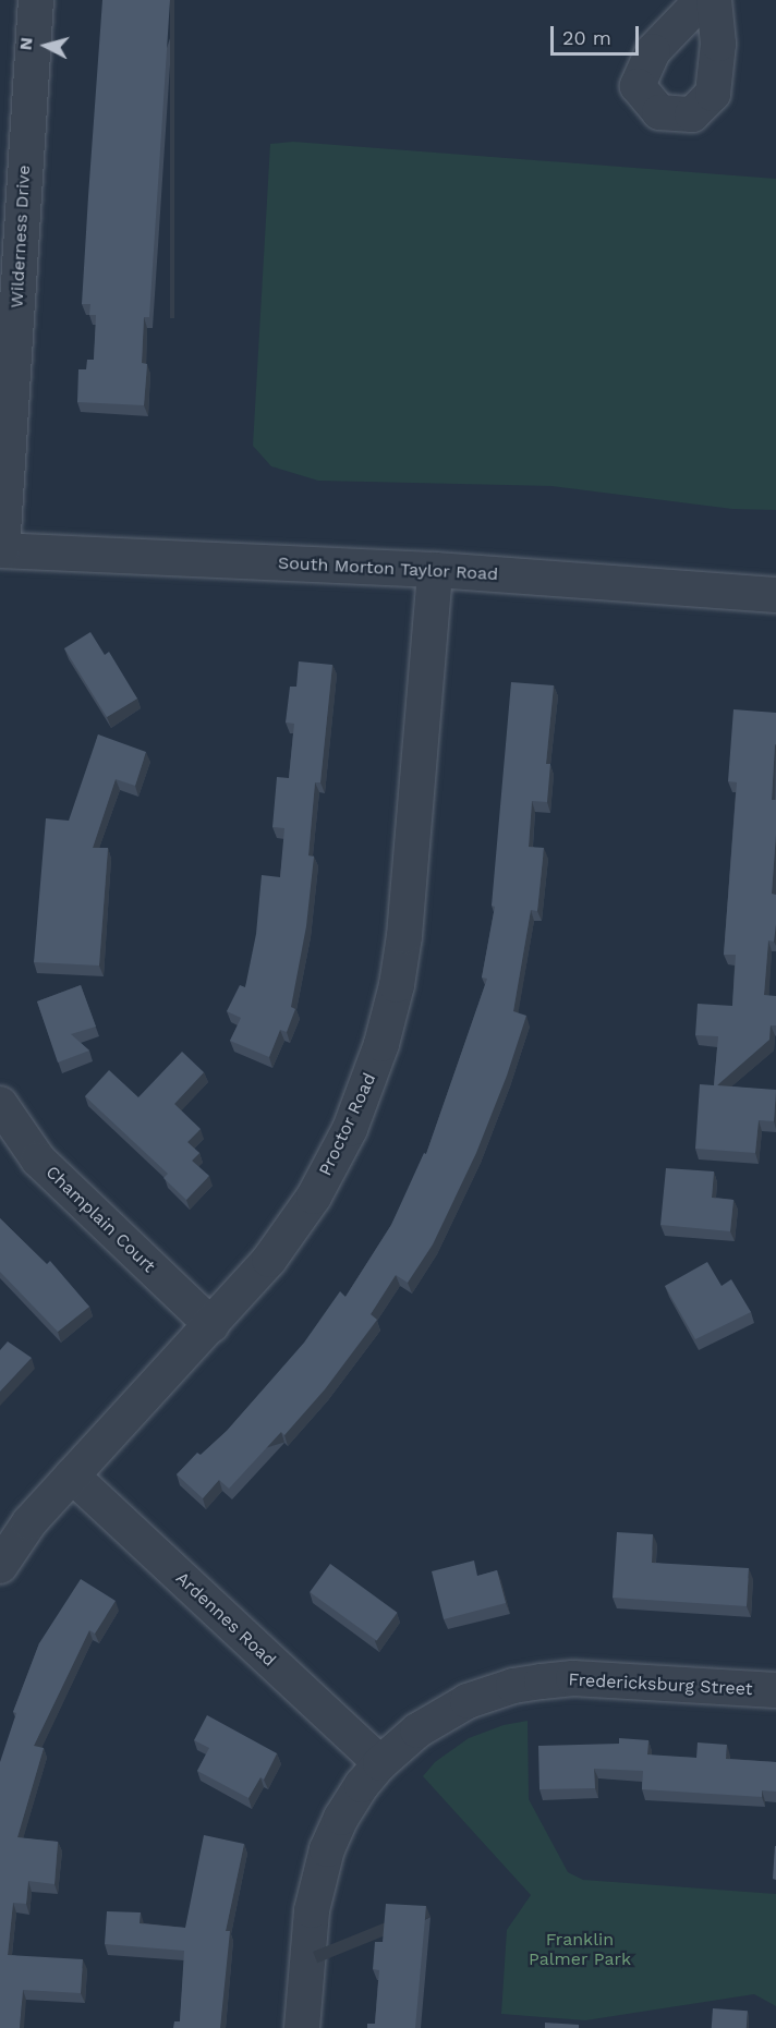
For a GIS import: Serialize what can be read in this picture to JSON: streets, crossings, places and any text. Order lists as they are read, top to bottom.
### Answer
{
  "streets": {
    "street": [
      "Wilderness Drive",
      "South Morton Taylor Road",
      "Proctor Road",
      "Champlain Court",
      "Ardennes Road",
      "Fredericksburg Street"
    ]
  },
  "crossings": [
    ["Wilderness Drive", "South Morton Taylor Road"],
    ["South Morton Taylor Road", "Proctor Road"],
    ["Proctor Road", "Champlain Court"],
    ["Proctor Road", "Ardennes Road"],
    ["Ardennes Road", "Fredericksburg Street"]
  ],
  "parks": ["Franklin Palmer Park"],
  "scale_bar": "20 m",
  "north": "left"
}
